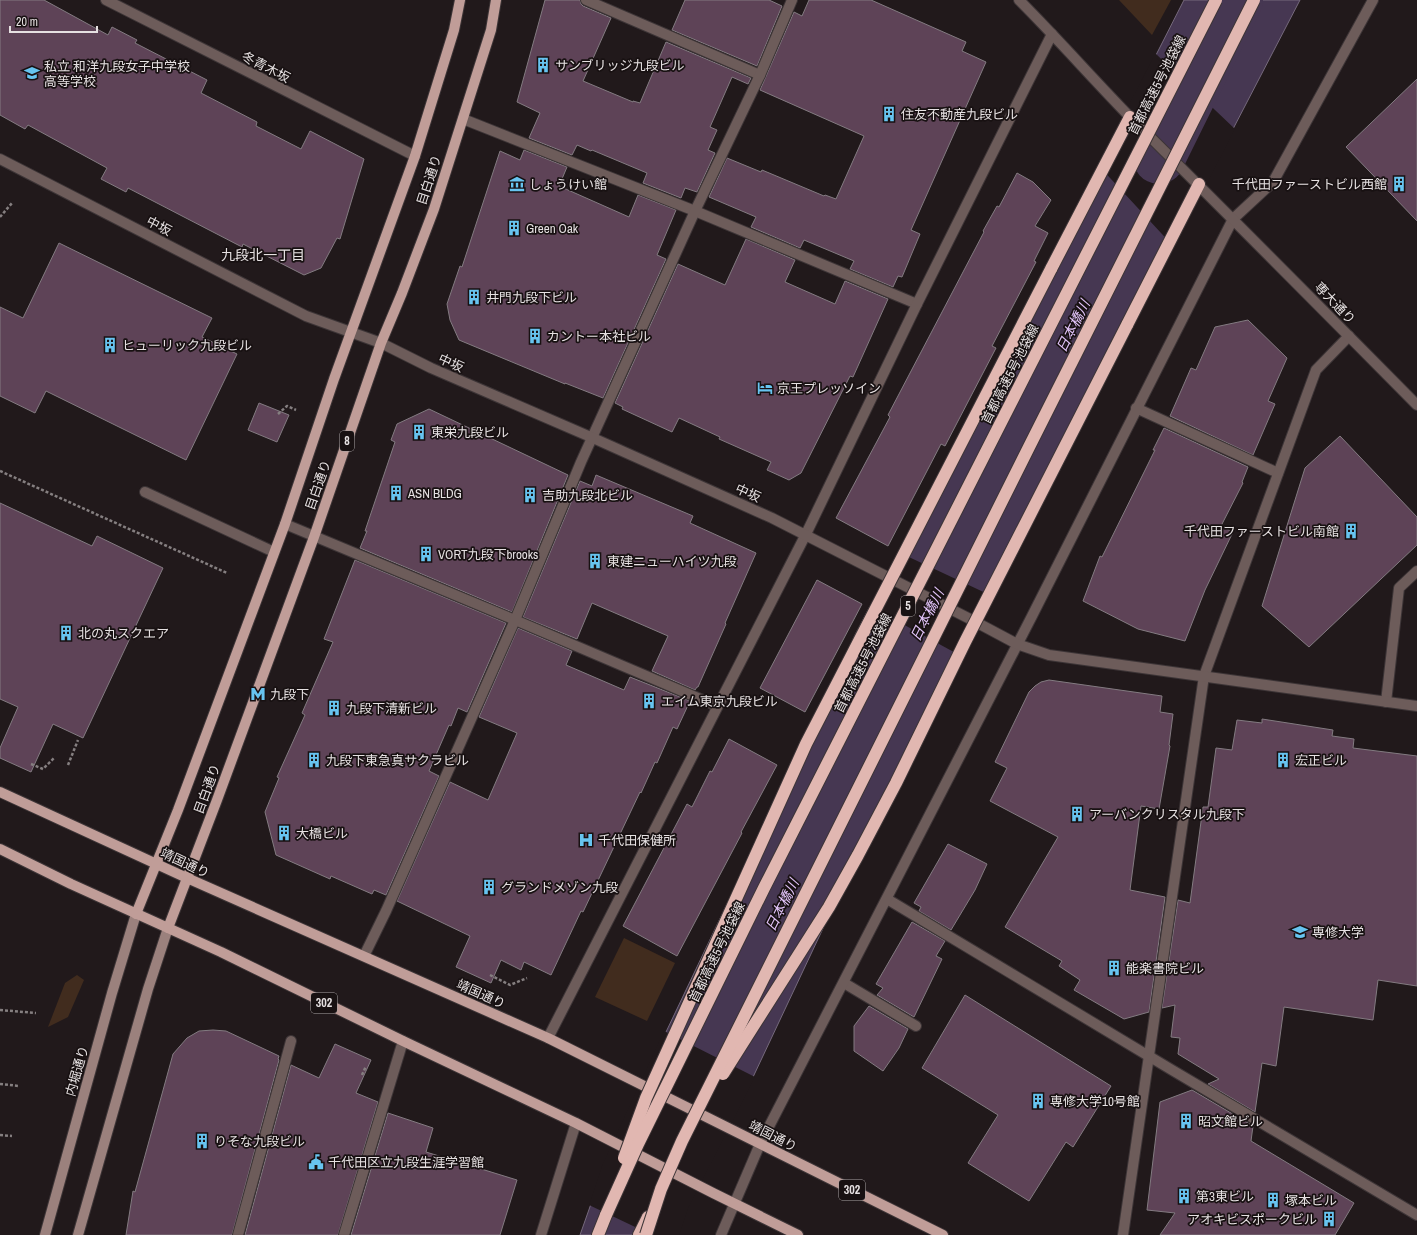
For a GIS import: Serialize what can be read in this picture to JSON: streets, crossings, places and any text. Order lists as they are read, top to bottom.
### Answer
{
  "streets": {
    "highway": ["首都高速5号池袋線", "5"],
    "main road": [
      "目白通り",
      "8",
      "靖国通り",
      "302",
      "内堀通り"
    ],
    "street": ["冬青木坂", "中坂", "専大通り"]
  },
  "crossings": [
    ["冬青木坂", "目白通り"],
    ["目白通り", "中坂"],
    ["目白通り", "靖国通り"],
    ["目白通り", "302"],
    ["目白通り", "内堀通り"],
    ["302", "内堀通り"]
  ],
  "districts": ["九段北一丁目"],
  "water": ["日本橋川"],
  "places": {
    "building": [
      "サンブリッジ九段ビル",
      "住友不動産九段ビル",
      "千代田ファーストビル西館",
      "Green Oak",
      "井門九段下ビル",
      "カントー本社ビル",
      "ヒューリック九段ビル",
      "東栄九段ビル",
      "ASN BLDG",
      "吉助九段北ビル",
      "千代田ファーストビル南館",
      "VORT九段下brooks",
      "東建ニューハイツ九段",
      "北の丸スクエア",
      "エイム東京九段ビル",
      "九段下清新ビル",
      "九段下東急真サクラビル",
      "宏正ビル",
      "アーバンクリスタル九段下",
      "大橋ビル",
      "グランドメゾン九段",
      "能楽書院ビル",
      "専修大学10号館",
      "昭文館ビル",
      "りそな九段ビル",
      "第3東ビル",
      "塚本ビル",
      "アオキビスポークビル"
    ],
    "school or university": ["私立 和洋九段女子中学校 高等学校", "専修大学"],
    "museum": ["しょうけい館"],
    "hotel": ["京王プレッソイン"],
    "metro station": ["九段下"],
    "hospital": ["千代田保健所"],
    "public building": ["千代田区立九段生涯学習館"]
  },
  "scale_bar": "20 m"
}
